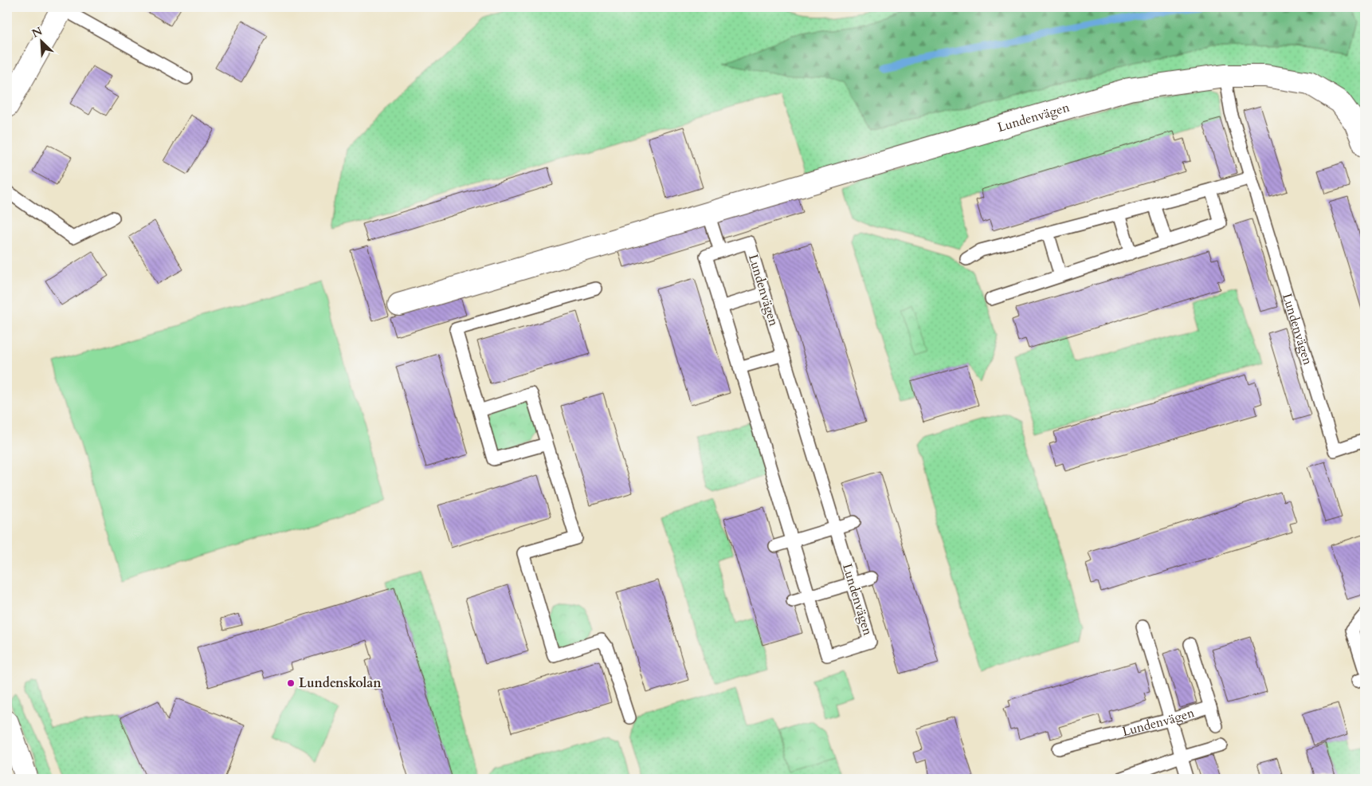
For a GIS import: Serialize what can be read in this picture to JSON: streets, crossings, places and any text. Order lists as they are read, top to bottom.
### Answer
{
  "streets": {
    "street": ["Lundenvägen"]
  },
  "places": ["Lundenskolan"],
  "north": "top left"
}
